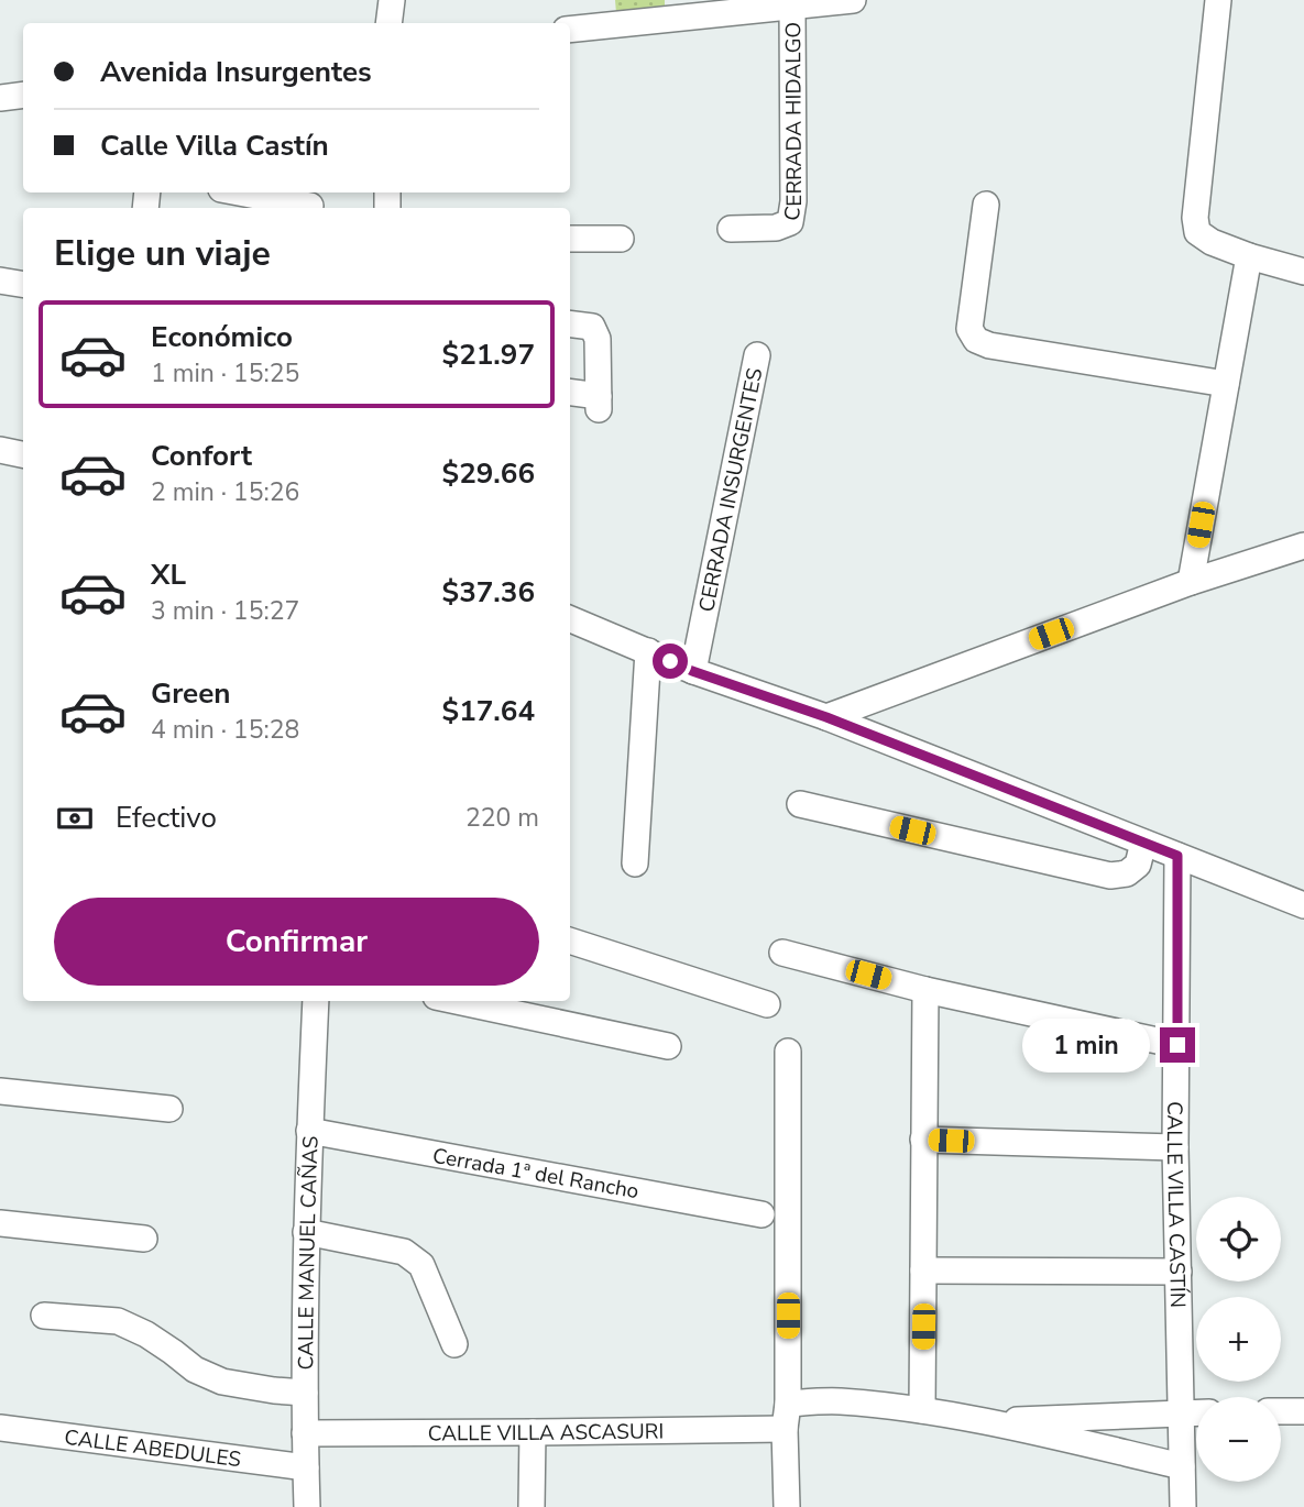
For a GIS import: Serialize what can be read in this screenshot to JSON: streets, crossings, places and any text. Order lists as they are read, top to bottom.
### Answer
{
  "streets": {
    "street": [
      "CERRADA HIDALGO",
      "CERRADA INSURGENTES",
      "Cerrada 1ª del Rancho",
      "CALLE VILLA CASTÍN",
      "CALLE MANUEL CAÑAS",
      "CALLE VILLA ASCASURI",
      "CALLE ABEDULES"
    ]
  },
  "crossings": [
    ["Cerrada 1ª del Rancho", "CALLE MANUEL CAÑAS"],
    ["CALLE MANUEL CAÑAS", "CALLE VILLA ASCASURI"],
    ["CALLE MANUEL CAÑAS", "CALLE ABEDULES"]
  ],
  "page": {
    "banner": ["Avenida Insurgentes", "Calle Villa Castín"],
    "heading": "Elige un viaje",
    "list": [
      {
        "name": "Económico",
        "note": "1 min · 15:25",
        "value": "$21.97"
      },
      {
        "name": "Confort",
        "note": "2 min · 15:26",
        "value": "$29.66"
      },
      {
        "name": "XL",
        "note": "3 min · 15:27",
        "value": "$37.36"
      },
      {
        "name": "Green",
        "note": "4 min · 15:28",
        "value": "$17.64"
      }
    ],
    "pay": ["Efectivo", "220 m"],
    "buttons": "Confirmar",
    "bubble": "1 min",
    "map_buttons": ["+", "−"]
  }
}
